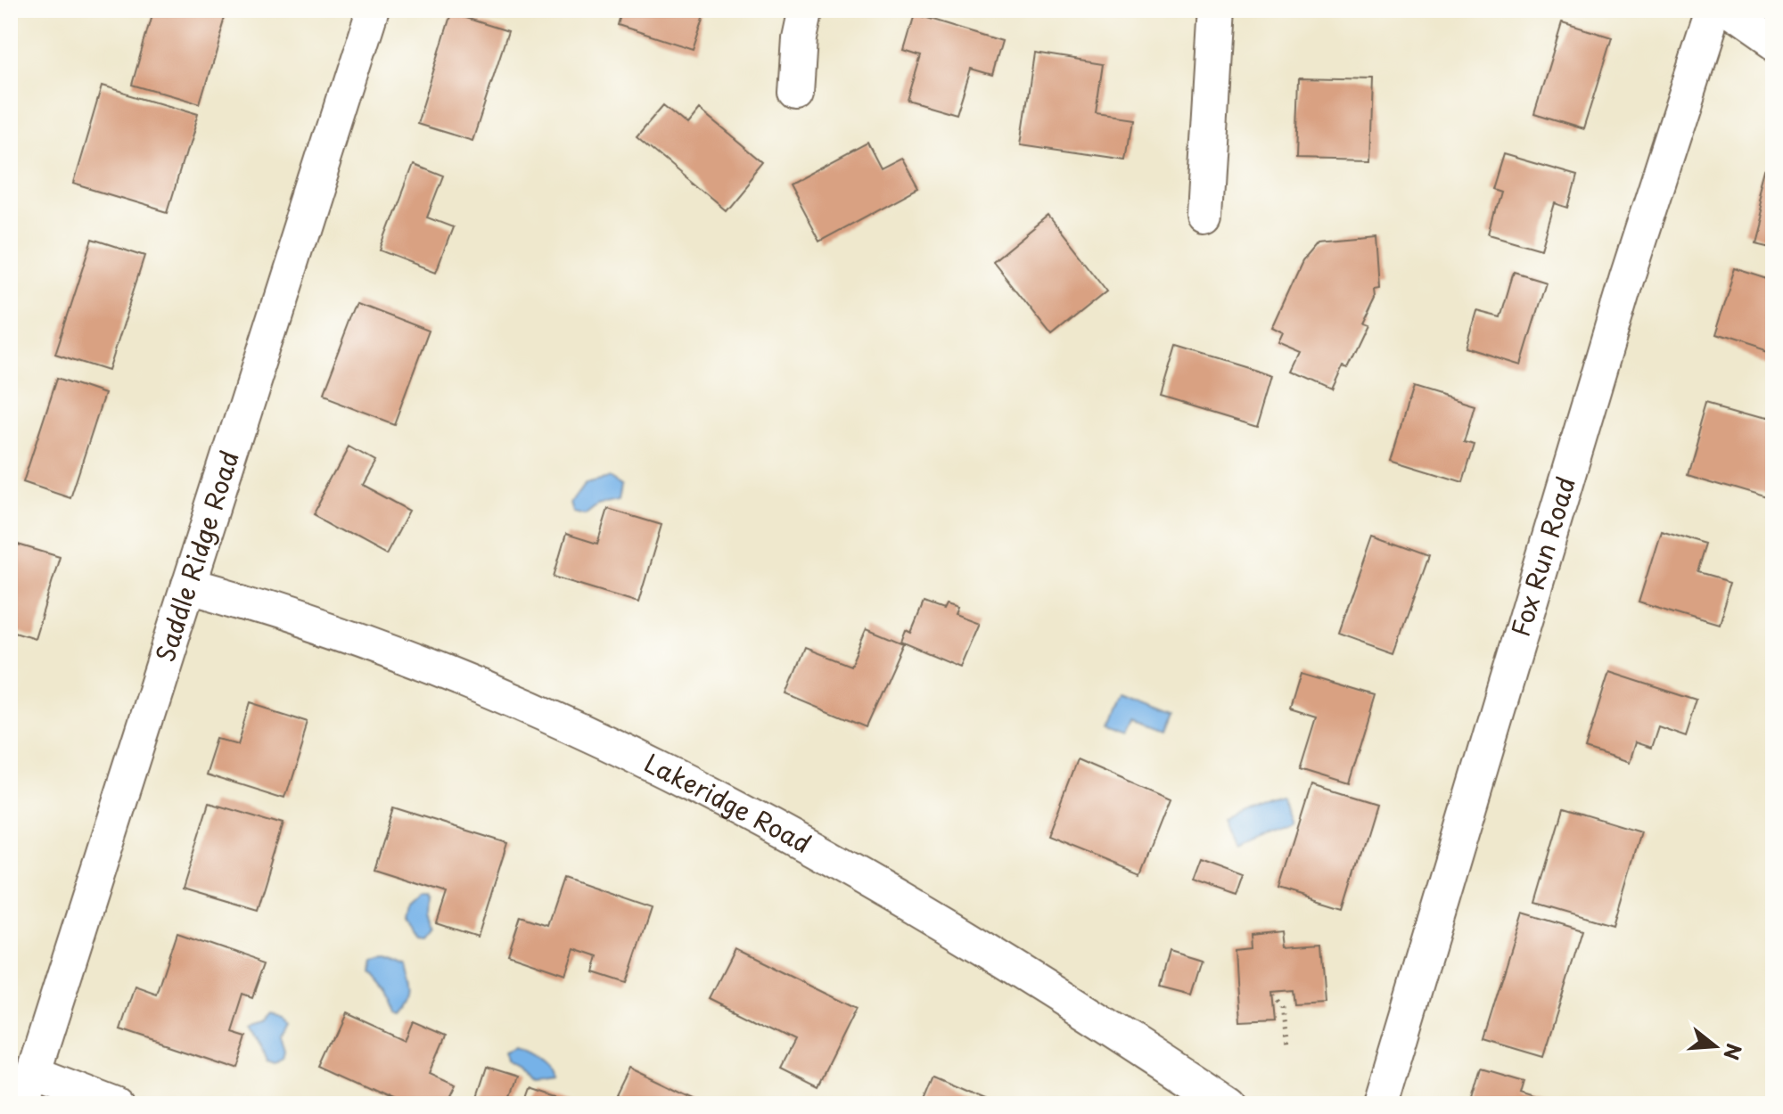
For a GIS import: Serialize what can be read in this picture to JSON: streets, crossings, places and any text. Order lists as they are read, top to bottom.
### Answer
{
  "streets": {
    "street": ["Fox Run Road", "Saddle Ridge Road", "Lakeridge Road"]
  },
  "crossings": [
    ["Saddle Ridge Road", "Lakeridge Road"]
  ],
  "north": "right"
}
